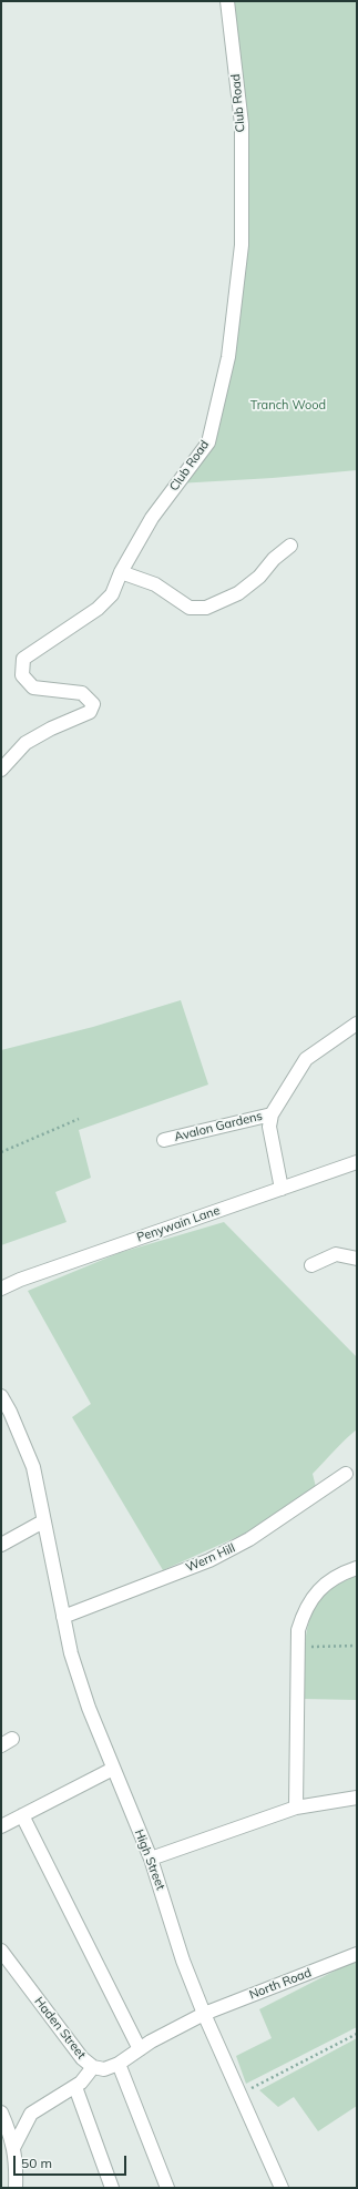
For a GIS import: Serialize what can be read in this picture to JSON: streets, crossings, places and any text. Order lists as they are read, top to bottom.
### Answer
{
  "streets": {
    "street": [
      "Club Road",
      "Avalon Gardens",
      "Penywain Lane",
      "Wern Hill",
      "High Street",
      "North Road",
      "Haden Street"
    ]
  },
  "crossings": [
    ["Avalon Gardens", "Penywain Lane"],
    ["Wern Hill", "High Street"],
    ["High Street", "North Road"],
    ["High Street", "Haden Street"],
    ["North Road", "Haden Street"]
  ],
  "parks": ["Tranch Wood"],
  "scale_bar": "50 m"
}
